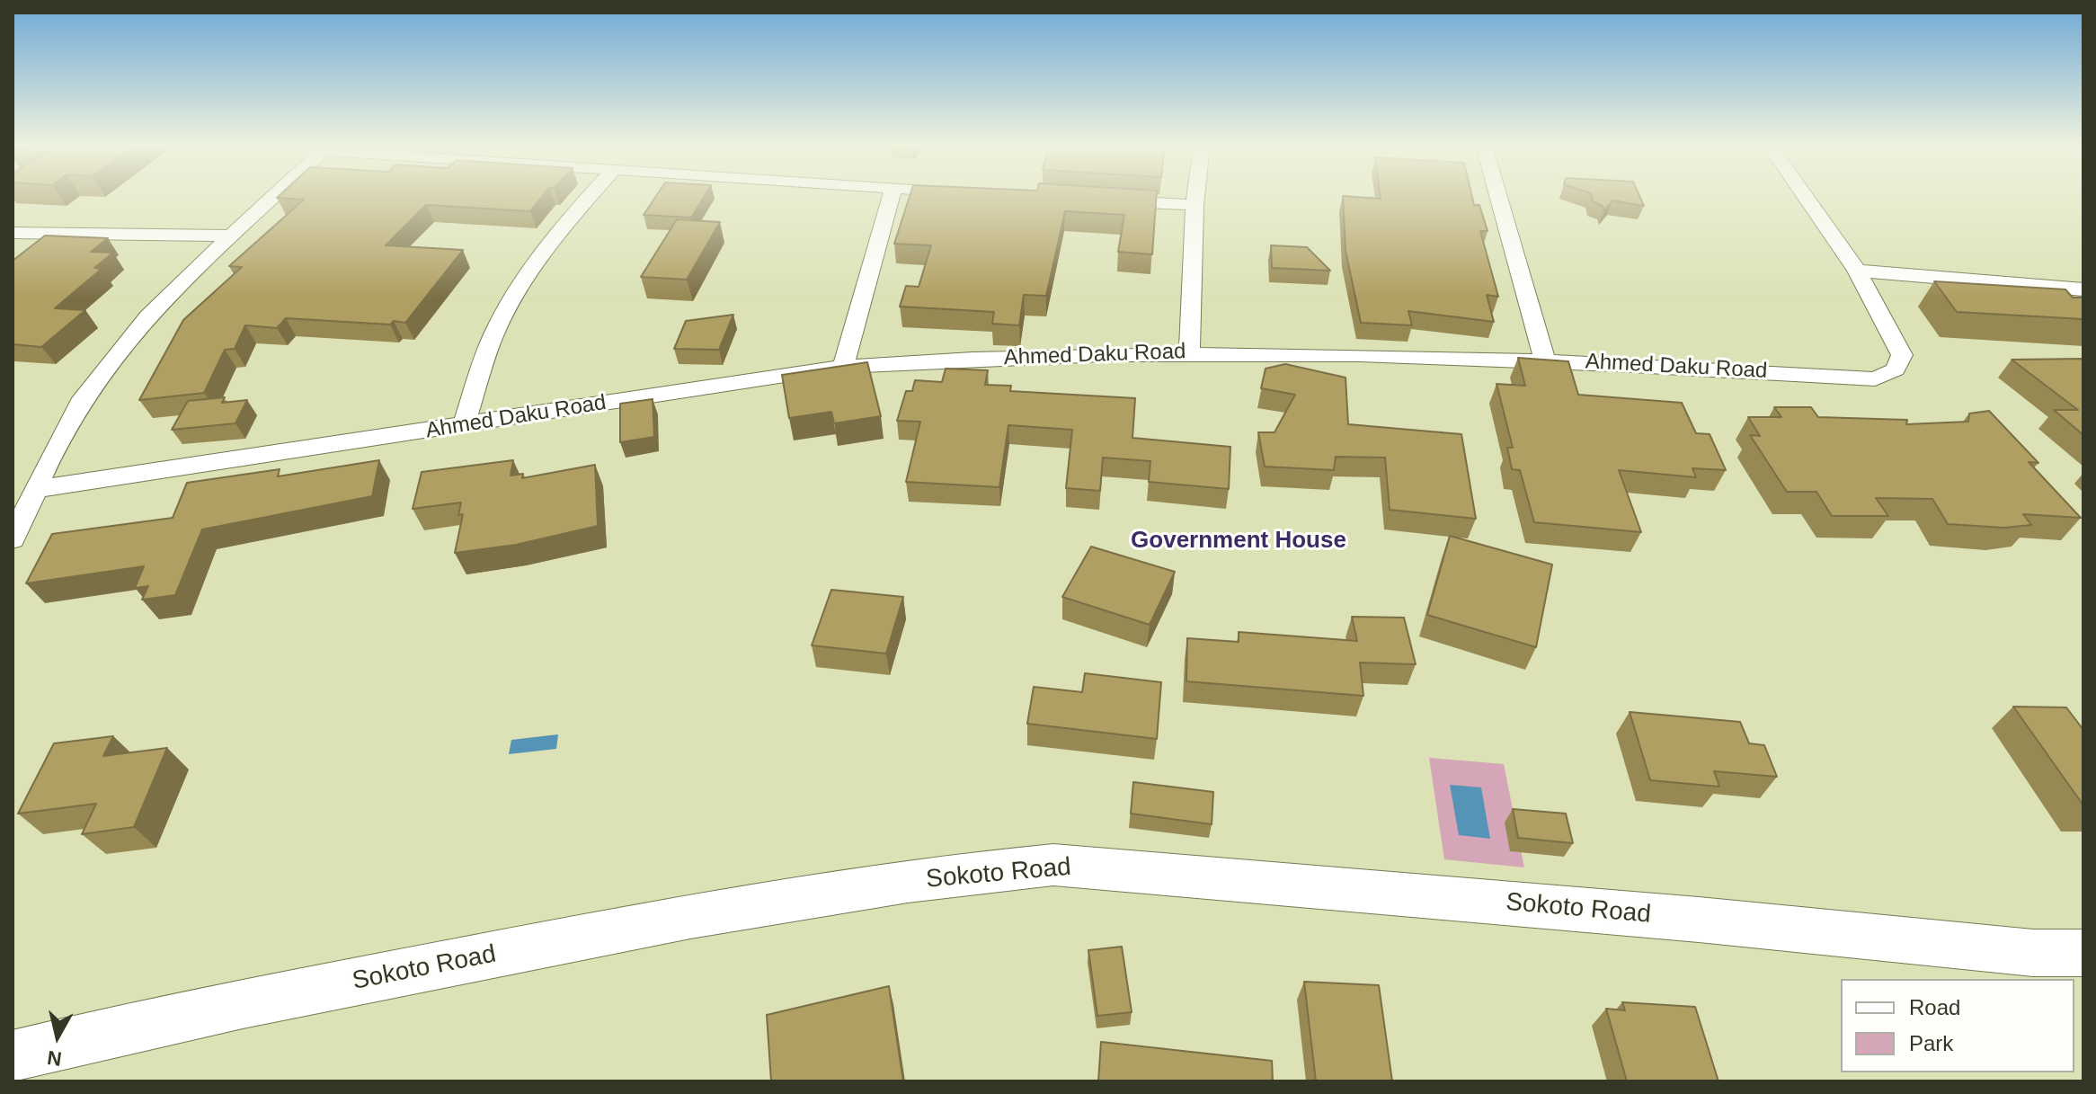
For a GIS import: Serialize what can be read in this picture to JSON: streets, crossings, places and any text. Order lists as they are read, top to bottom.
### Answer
{
  "streets": {
    "street": ["Ahmed Daku Road", "Sokoto Road"]
  },
  "districts": ["Government House"],
  "legend": ["Road", "Park"],
  "north": "bottom"
}
